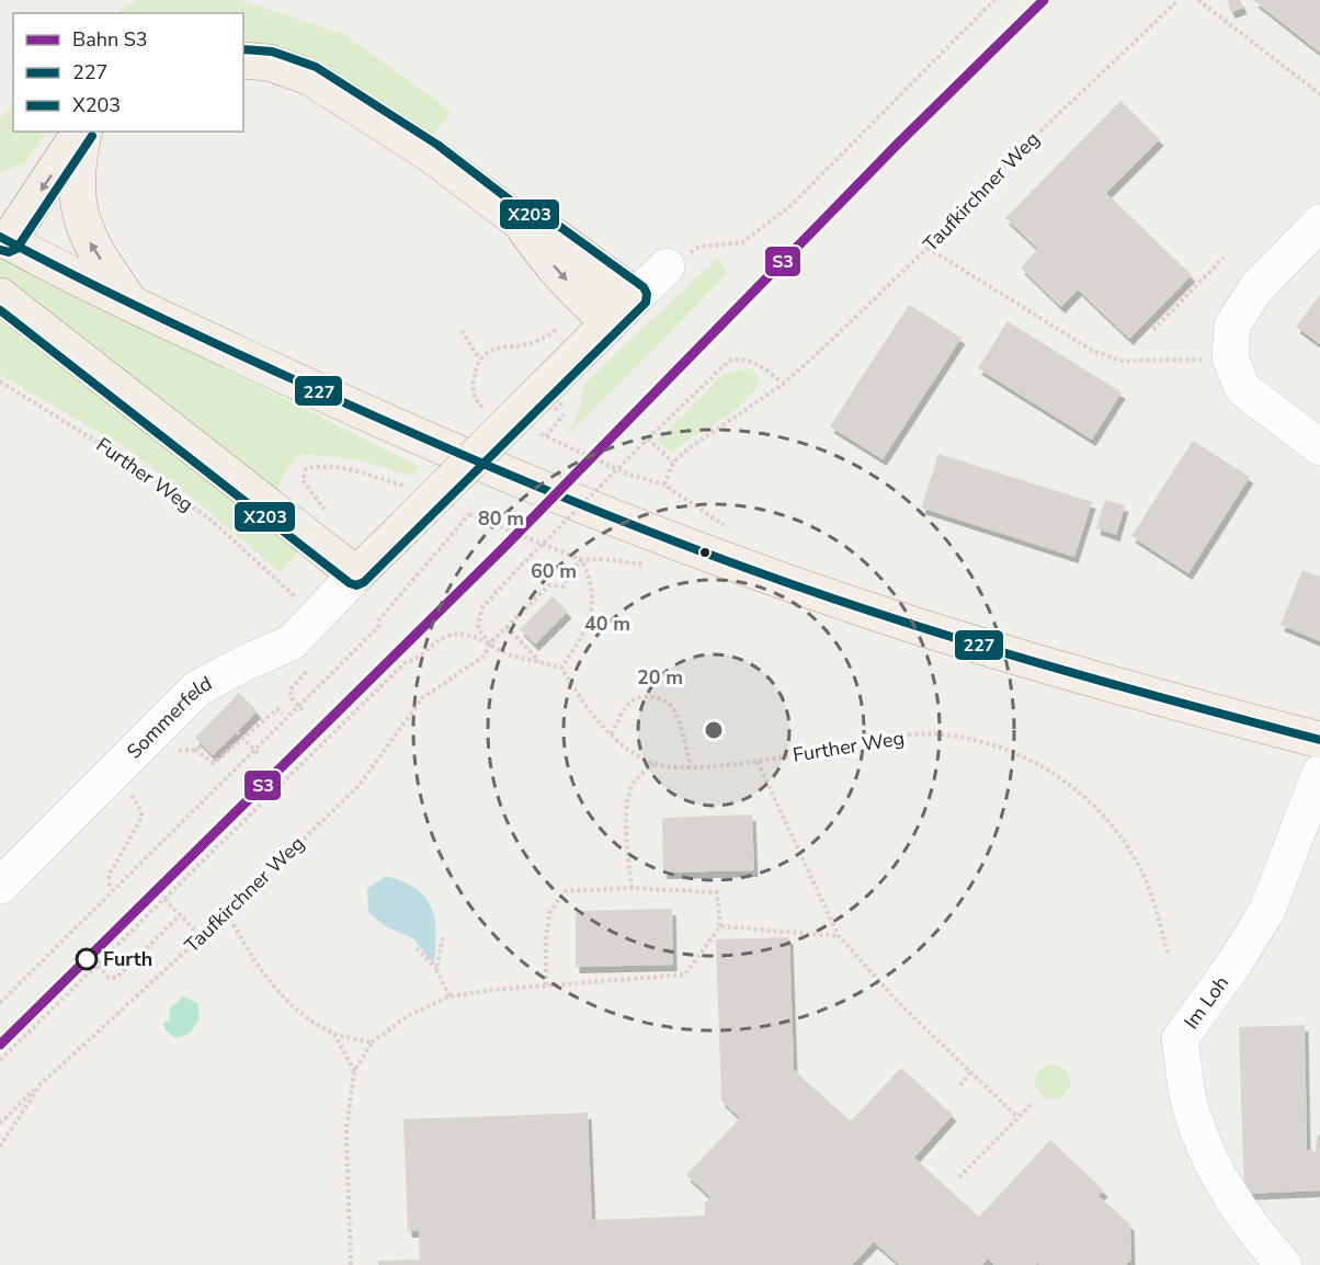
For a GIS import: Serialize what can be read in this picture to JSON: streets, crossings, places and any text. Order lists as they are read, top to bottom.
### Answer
{
  "streets": {
    "street": ["Sommerfeld", "Im Loh"],
    "path": ["Taufkirchner Weg", "Further Weg"]
  },
  "places": ["Furth"],
  "lines": ["rail line S3", "transit line X203", "transit line 227"],
  "legend": ["Bahn S3", "227", "X203"],
  "rings": [
    "80 m",
    "60 m",
    "40 m",
    "20 m"
  ]
}
